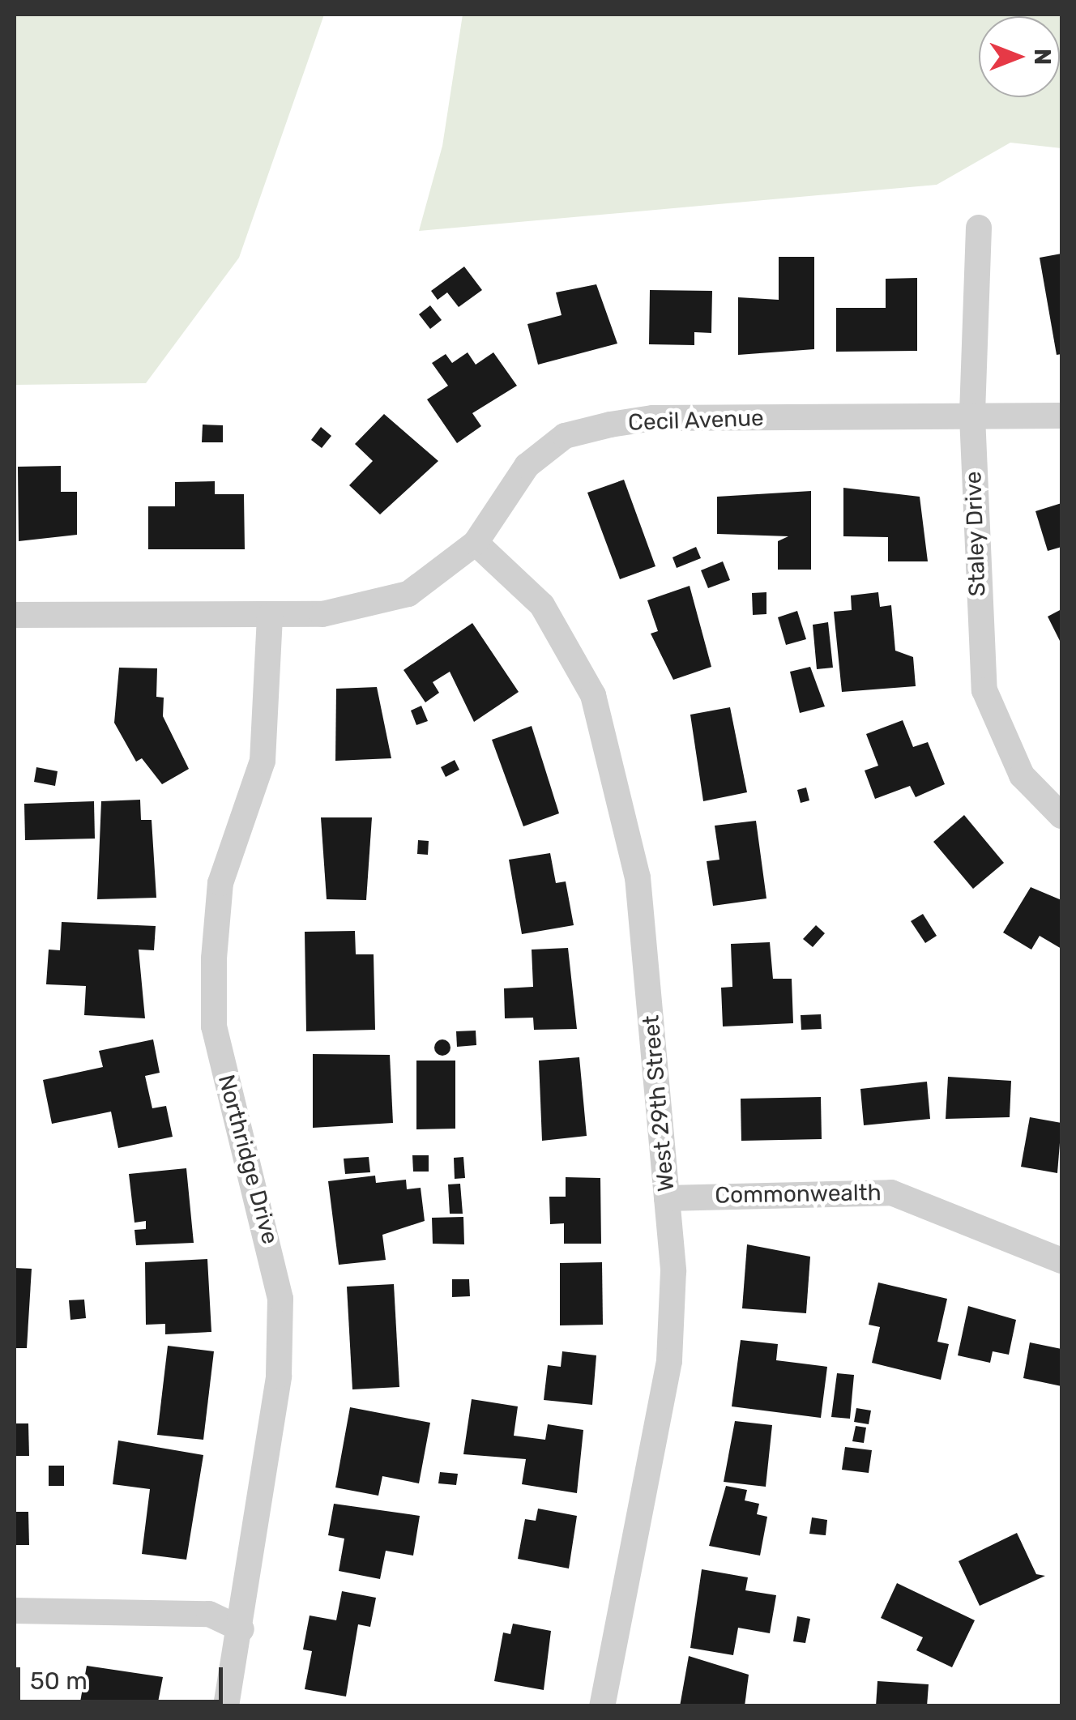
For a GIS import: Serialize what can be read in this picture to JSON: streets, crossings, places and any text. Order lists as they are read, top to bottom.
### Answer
{
  "streets": {
    "street": [
      "Cecil Avenue",
      "Staley Drive",
      "West 29th Street",
      "Northridge Drive",
      "Commonwealth"
    ]
  },
  "crossings": [
    ["Cecil Avenue", "Staley Drive"],
    ["Cecil Avenue", "West 29th Street"],
    ["Cecil Avenue", "Northridge Drive"],
    ["West 29th Street", "Commonwealth"]
  ],
  "scale_bar": "50 m",
  "north": "right"
}
